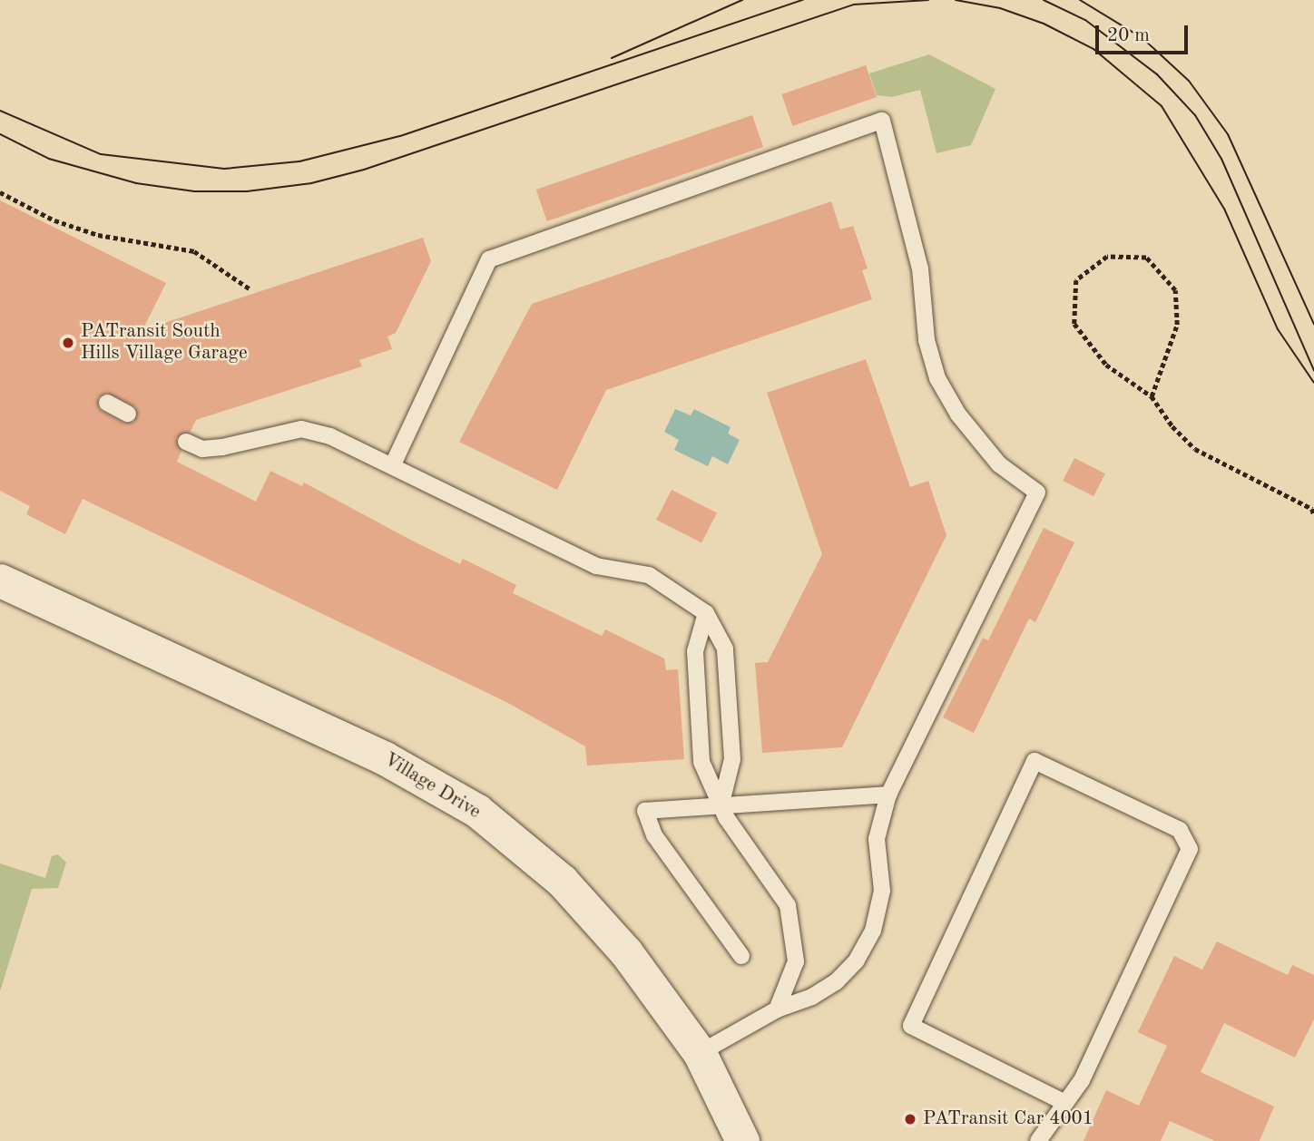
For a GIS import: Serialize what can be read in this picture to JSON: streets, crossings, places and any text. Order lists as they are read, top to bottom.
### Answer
{
  "streets": {
    "street": ["Village Drive"]
  },
  "places": ["PATransit South Hills Village Garage", "PATransit Car 4001"],
  "scale_bar": "20 m"
}
